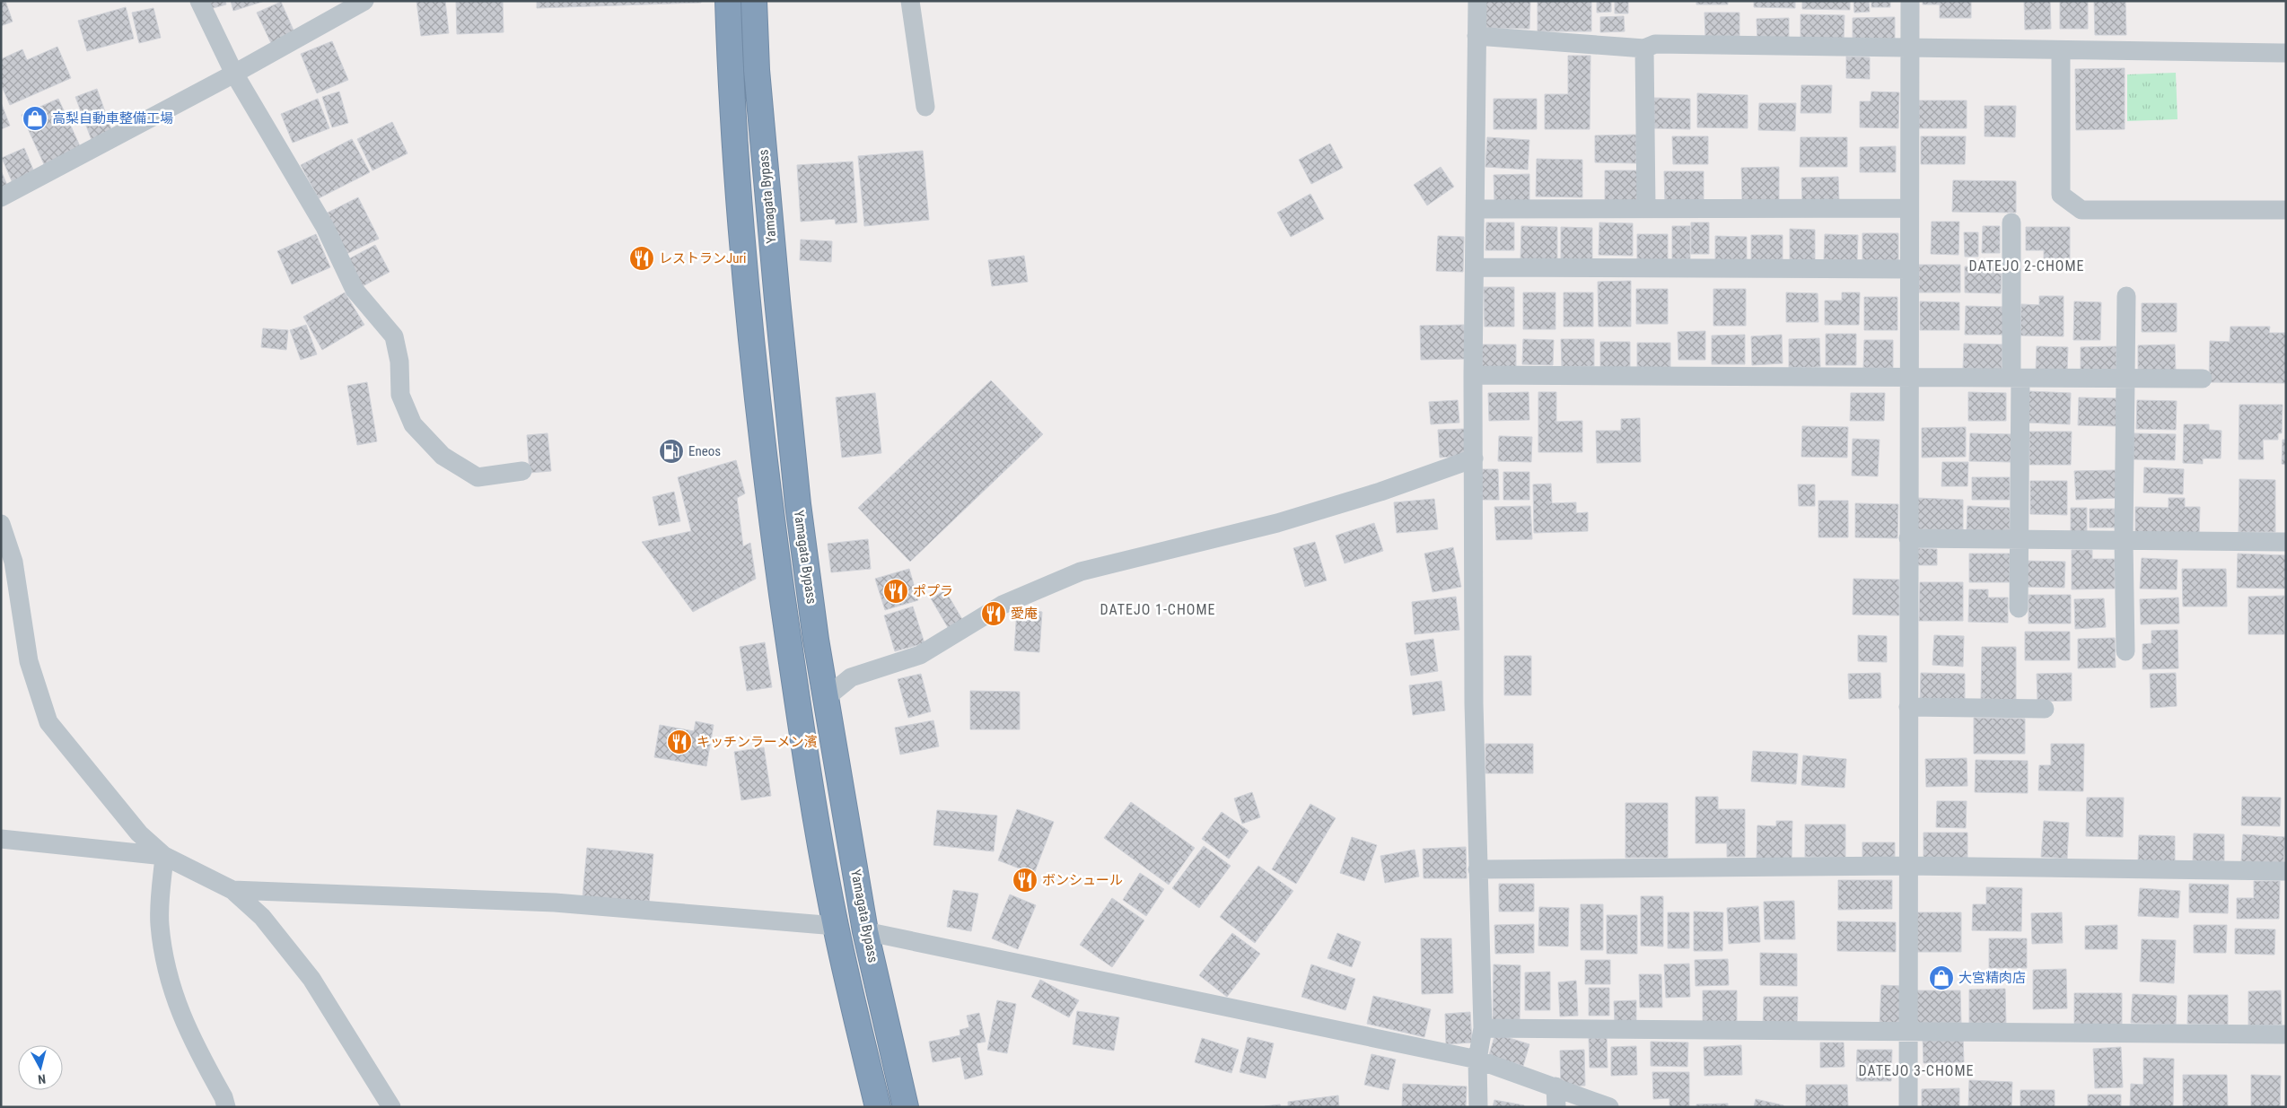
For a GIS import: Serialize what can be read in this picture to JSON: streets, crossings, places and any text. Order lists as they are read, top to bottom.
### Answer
{
  "streets": {
    "highway": ["Yamagata Bypass"]
  },
  "districts": ["DATEJO 2-CHOME", "DATEJO 1-CHOME", "DATEJO 3-CHOME"],
  "places": {
    "shop": ["高梨自動車整備工場", "大宮精肉店"],
    "restaurant": [
      "レストランJuri",
      "ポプラ",
      "愛庵",
      "キッチンラーメン濱",
      "ボンシュール"
    ],
    "fuel station": ["Eneos"]
  },
  "north": "bottom"
}
